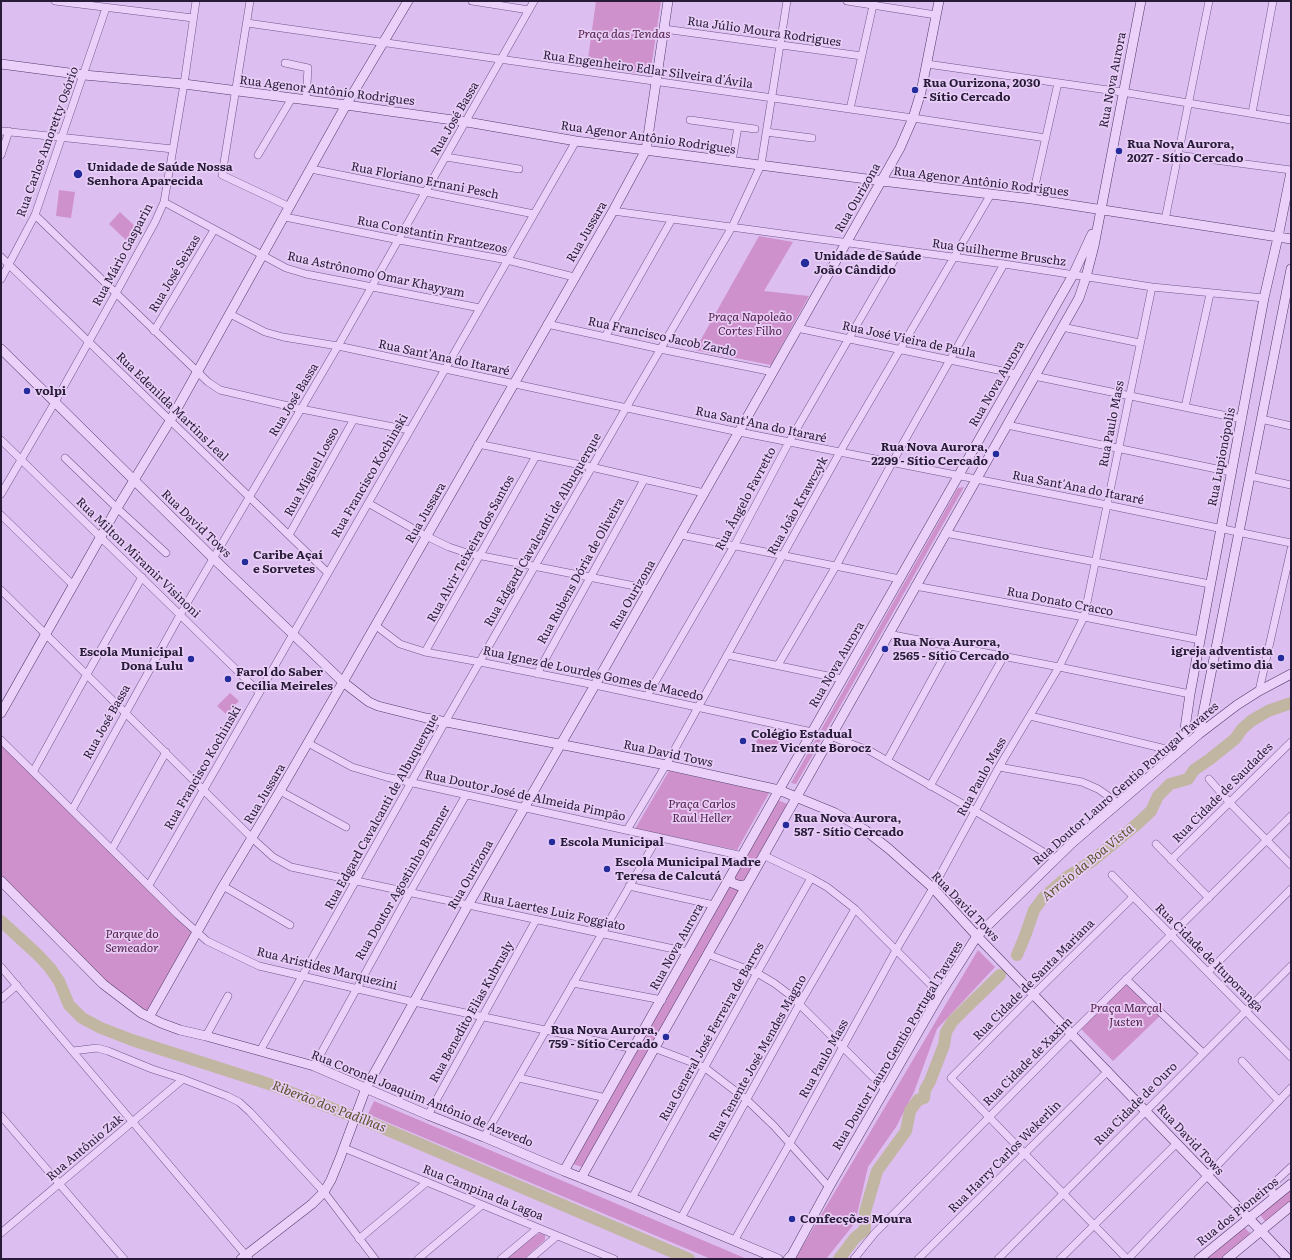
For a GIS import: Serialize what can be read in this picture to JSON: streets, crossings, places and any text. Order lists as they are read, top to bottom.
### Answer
{
  "streets": {
    "street": [
      "Rua Júlio Moura Rodrigues",
      "Rua Engenheiro Edlar Silveira d'Ávila",
      "Rua Nova Aurora",
      "Rua Agenor Antônio Rodrigues",
      "Rua José Bassa",
      "Rua Carlos Amoretty Osório",
      "Rua Floriano Ernani Pesch",
      "Rua Ourizona",
      "Rua Jussara",
      "Rua Constantin Frantzezos",
      "Rua Guilherme Bruschz",
      "Rua Mário Gasparin",
      "Rua José Seixas",
      "Rua Astrônomo Omar Khayyam",
      "Rua Francisco Jacob Zardo",
      "Rua José Vieira de Paula",
      "Rua Sant'Ana do Itararé",
      "Rua Edenilda Martins Leal",
      "Rua Paulo Mass",
      "Rua Lupionópolis",
      "Rua Miguel Losso",
      "Rua Francisco Kochinski",
      "Rua Ângelo Favretto",
      "Rua João Krawczyk",
      "Rua David Tows",
      "Rua Edgard Cavalcanti de Albuquerque",
      "Rua Alvir Teixeira dos Santos",
      "Rua Milton Miramir Visinoni",
      "Rua Rubens Dória de Oliveira",
      "Rua Donato Cracco",
      "Rua Ignez de Lourdes Gomes de Macedo",
      "Rua Doutor Lauro Gentio Portugal Tavares",
      "Rua Cidade de Saudades",
      "Rua Doutor José de Almeida Pimpão",
      "Rua Doutor Agostinho Brenner",
      "Rua Laertes Luiz Foggiato",
      "Rua Cidade de Ituporanga",
      "Rua Aristides Marquezini",
      "Rua Cidade de Santa Mariana",
      "Rua Benedito Elias Kubrusly",
      "Rua General José Ferreira de Barros",
      "Rua Tenente José Mendes Magno",
      "Rua Cidade de Xaxim",
      "Rua Coronel Joaquim Antônio de Azevedo",
      "Rua Cidade de Ouro",
      "Rua Antônio Zak",
      "Rua Harry Carlos Wekerlin",
      "Rua Campina da Lagoa",
      "Rua dos Pioneiros"
    ]
  },
  "crossings": [
    ["Rua Júlio Moura Rodrigues", "Rua Jussara"],
    ["Rua Júlio Moura Rodrigues", "Rua Edgard Cavalcanti de Albuquerque"],
    ["Rua Engenheiro Edlar Silveira d'Ávila", "Rua José Bassa"],
    ["Rua Engenheiro Edlar Silveira d'Ávila", "Rua Ourizona"],
    ["Rua Engenheiro Edlar Silveira d'Ávila", "Rua Jussara"],
    ["Rua Engenheiro Edlar Silveira d'Ávila", "Rua Edgard Cavalcanti de Albuquerque"],
    ["Rua Nova Aurora", "Rua Agenor Antônio Rodrigues"],
    ["Rua Nova Aurora", "Rua Guilherme Bruschz"],
    ["Rua Nova Aurora", "Rua José Vieira de Paula"],
    ["Rua Nova Aurora", "Rua Sant'Ana do Itararé"],
    ["Rua Nova Aurora", "Rua David Tows"],
    ["Rua Nova Aurora", "Rua Donato Cracco"],
    ["Rua Nova Aurora", "Rua Ignez de Lourdes Gomes de Macedo"],
    ["Rua Nova Aurora", "Rua Doutor José de Almeida Pimpão"],
    ["Rua Nova Aurora", "Rua Laertes Luiz Foggiato"],
    ["Rua Nova Aurora", "Rua Aristides Marquezini"],
    ["Rua Nova Aurora", "Rua Coronel Joaquim Antônio de Azevedo"],
    ["Rua Agenor Antônio Rodrigues", "Rua José Bassa"],
    ["Rua Agenor Antônio Rodrigues", "Rua Carlos Amoretty Osório"],
    ["Rua Agenor Antônio Rodrigues", "Rua Ourizona"],
    ["Rua Agenor Antônio Rodrigues", "Rua Jussara"],
    ["Rua Agenor Antônio Rodrigues", "Rua Mário Gasparin"],
    ["Rua Agenor Antônio Rodrigues", "Rua Lupionópolis"],
    ["Rua Agenor Antônio Rodrigues", "Rua Francisco Kochinski"],
    ["Rua Agenor Antônio Rodrigues", "Rua João Krawczyk"],
    ["Rua Agenor Antônio Rodrigues", "Rua Edgard Cavalcanti de Albuquerque"],
    ["Rua José Bassa", "Rua Floriano Ernani Pesch"],
    ["Rua José Bassa", "Rua Constantin Frantzezos"],
    ["Rua José Bassa", "Rua Astrônomo Omar Khayyam"],
    ["Rua José Bassa", "Rua Sant'Ana do Itararé"],
    ["Rua José Bassa", "Rua Edenilda Martins Leal"],
    ["Rua José Bassa", "Rua David Tows"],
    ["Rua José Bassa", "Rua Milton Miramir Visinoni"],
    ["Rua José Bassa", "Rua Laertes Luiz Foggiato"],
    ["Rua José Bassa", "Rua Aristides Marquezini"],
    ["Rua Carlos Amoretty Osório", "Rua Edenilda Martins Leal"],
    ["Rua Floriano Ernani Pesch", "Rua Francisco Kochinski"],
    ["Rua Ourizona", "Rua Guilherme Bruschz"],
    ["Rua Ourizona", "Rua Francisco Jacob Zardo"],
    ["Rua Ourizona", "Rua José Vieira de Paula"],
    ["Rua Ourizona", "Rua Sant'Ana do Itararé"],
    ["Rua Ourizona", "Rua David Tows"],
    ["Rua Ourizona", "Rua Ignez de Lourdes Gomes de Macedo"],
    ["Rua Ourizona", "Rua Doutor José de Almeida Pimpão"],
    ["Rua Ourizona", "Rua Laertes Luiz Foggiato"],
    ["Rua Ourizona", "Rua Aristides Marquezini"],
    ["Rua Ourizona", "Rua Coronel Joaquim Antônio de Azevedo"],
    ["Rua Ourizona", "Rua Campina da Lagoa"],
    ["Rua Jussara", "Rua Constantin Frantzezos"],
    ["Rua Jussara", "Rua Guilherme Bruschz"],
    ["Rua Jussara", "Rua Francisco Jacob Zardo"],
    ["Rua Jussara", "Rua Sant'Ana do Itararé"],
    ["Rua Jussara", "Rua David Tows"],
    ["Rua Jussara", "Rua Ignez de Lourdes Gomes de Macedo"],
    ["Rua Jussara", "Rua Doutor José de Almeida Pimpão"],
    ["Rua Jussara", "Rua Laertes Luiz Foggiato"],
    ["Rua Jussara", "Rua Aristides Marquezini"],
    ["Rua Jussara", "Rua Coronel Joaquim Antônio de Azevedo"],
    ["Rua Constantin Frantzezos", "Rua Francisco Kochinski"],
    ["Rua Guilherme Bruschz", "Rua Paulo Mass"],
    ["Rua Guilherme Bruschz", "Rua Lupionópolis"],
    ["Rua Guilherme Bruschz", "Rua Ângelo Favretto"],
    ["Rua Guilherme Bruschz", "Rua João Krawczyk"],
    ["Rua Guilherme Bruschz", "Rua Edgard Cavalcanti de Albuquerque"],
    ["Rua Mário Gasparin", "Rua Astrônomo Omar Khayyam"],
    ["Rua Mário Gasparin", "Rua Edenilda Martins Leal"],
    ["Rua Mário Gasparin", "Rua David Tows"],
    ["Rua Mário Gasparin", "Rua Milton Miramir Visinoni"],
    ["Rua José Seixas", "Rua Astrônomo Omar Khayyam"],
    ["Rua Astrônomo Omar Khayyam", "Rua Francisco Kochinski"],
    ["Rua Francisco Jacob Zardo", "Rua Edgard Cavalcanti de Albuquerque"],
    ["Rua José Vieira de Paula", "Rua Ângelo Favretto"],
    ["Rua José Vieira de Paula", "Rua João Krawczyk"],
    ["Rua Sant'Ana do Itararé", "Rua Paulo Mass"],
    ["Rua Sant'Ana do Itararé", "Rua Lupionópolis"],
    ["Rua Sant'Ana do Itararé", "Rua Francisco Kochinski"],
    ["Rua Sant'Ana do Itararé", "Rua Ângelo Favretto"],
    ["Rua Sant'Ana do Itararé", "Rua João Krawczyk"],
    ["Rua Sant'Ana do Itararé", "Rua Edgard Cavalcanti de Albuquerque"],
    ["Rua Edenilda Martins Leal", "Rua Miguel Losso"],
    ["Rua Edenilda Martins Leal", "Rua Francisco Kochinski"],
    ["Rua Paulo Mass", "Rua David Tows"],
    ["Rua Paulo Mass", "Rua Donato Cracco"],
    ["Rua Paulo Mass", "Rua Coronel Joaquim Antônio de Azevedo"],
    ["Rua Lupionópolis", "Rua Donato Cracco"],
    ["Rua Lupionópolis", "Rua Doutor Lauro Gentio Portugal Tavares"],
    ["Rua Francisco Kochinski", "Rua David Tows"],
    ["Rua Francisco Kochinski", "Rua Milton Miramir Visinoni"],
    ["Rua Francisco Kochinski", "Rua Laertes Luiz Foggiato"],
    ["Rua Francisco Kochinski", "Rua Aristides Marquezini"],
    ["Rua Ângelo Favretto", "Rua Ignez de Lourdes Gomes de Macedo"],
    ["Rua João Krawczyk", "Rua David Tows"],
    ["Rua João Krawczyk", "Rua Ignez de Lourdes Gomes de Macedo"],
    ["Rua João Krawczyk", "Rua Doutor José de Almeida Pimpão"],
    ["Rua David Tows", "Rua Edgard Cavalcanti de Albuquerque"],
    ["Rua David Tows", "Rua Doutor Lauro Gentio Portugal Tavares"],
    ["Rua David Tows", "Rua Cidade de Santa Mariana"],
    ["Rua David Tows", "Rua Cidade de Xaxim"],
    ["Rua David Tows", "Rua Cidade de Ouro"],
    ["Rua David Tows", "Rua Harry Carlos Wekerlin"],
    ["Rua David Tows", "Rua dos Pioneiros"],
    ["Rua Edgard Cavalcanti de Albuquerque", "Rua Ignez de Lourdes Gomes de Macedo"],
    ["Rua Edgard Cavalcanti de Albuquerque", "Rua Doutor José de Almeida Pimpão"],
    ["Rua Edgard Cavalcanti de Albuquerque", "Rua Laertes Luiz Foggiato"],
    ["Rua Edgard Cavalcanti de Albuquerque", "Rua Aristides Marquezini"],
    ["Rua Edgard Cavalcanti de Albuquerque", "Rua Coronel Joaquim Antônio de Azevedo"],
    ["Rua Alvir Teixeira dos Santos", "Rua Ignez de Lourdes Gomes de Macedo"],
    ["Rua Rubens Dória de Oliveira", "Rua Ignez de Lourdes Gomes de Macedo"],
    ["Rua Doutor José de Almeida Pimpão", "Rua Doutor Agostinho Brenner"],
    ["Rua Doutor Agostinho Brenner", "Rua Laertes Luiz Foggiato"],
    ["Rua Doutor Agostinho Brenner", "Rua Aristides Marquezini"],
    ["Rua Doutor Agostinho Brenner", "Rua Coronel Joaquim Antônio de Azevedo"],
    ["Rua Laertes Luiz Foggiato", "Rua Benedito Elias Kubrusly"],
    ["Rua Cidade de Ituporanga", "Rua Cidade de Santa Mariana"],
    ["Rua Cidade de Ituporanga", "Rua Cidade de Xaxim"],
    ["Rua Cidade de Ituporanga", "Rua Cidade de Ouro"],
    ["Rua Aristides Marquezini", "Rua Benedito Elias Kubrusly"],
    ["Rua Cidade de Santa Mariana", "Rua Cidade de Xaxim"],
    ["Rua Benedito Elias Kubrusly", "Rua Coronel Joaquim Antônio de Azevedo"],
    ["Rua General José Ferreira de Barros", "Rua Coronel Joaquim Antônio de Azevedo"],
    ["Rua Tenente José Mendes Magno", "Rua Coronel Joaquim Antônio de Azevedo"]
  ],
  "water": ["Arroio da Boa Vista", "Riberão dos Padilhas"],
  "parks": [
    "Praça das Tendas",
    "Praça Napoleão Cortes Filho",
    "Praça Carlos Raul Heller",
    "Parque do Semeador",
    "Praça Marçal Justen"
  ],
  "places": [
    "Rua Ourizona, 2030 - Sítio Cercado",
    "Rua Nova Aurora, 2027 - Sítio Cercado",
    "Unidade de Saúde Nossa Senhora Aparecida",
    "Unidade de Saúde João Cândido",
    "volpi",
    "Rua Nova Aurora, 2299 - Sítio Cercado",
    "Caribe Açaí e Sorvetes",
    "Rua Nova Aurora, 2565 - Sítio Cercado",
    "igreja adventista do setimo dia",
    "Escola Municipal Dona Lulu",
    "Farol do Saber Cecília Meireles",
    "Colégio Estadual Inez Vicente Borocz",
    "Rua Nova Aurora, 587 - Sítio Cercado",
    "Escola Municipal",
    "Escola Municipal Madre Teresa de Calcutá",
    "Rua Nova Aurora, 759 - Sítio Cercado",
    "Confecções Moura"
  ]
}
